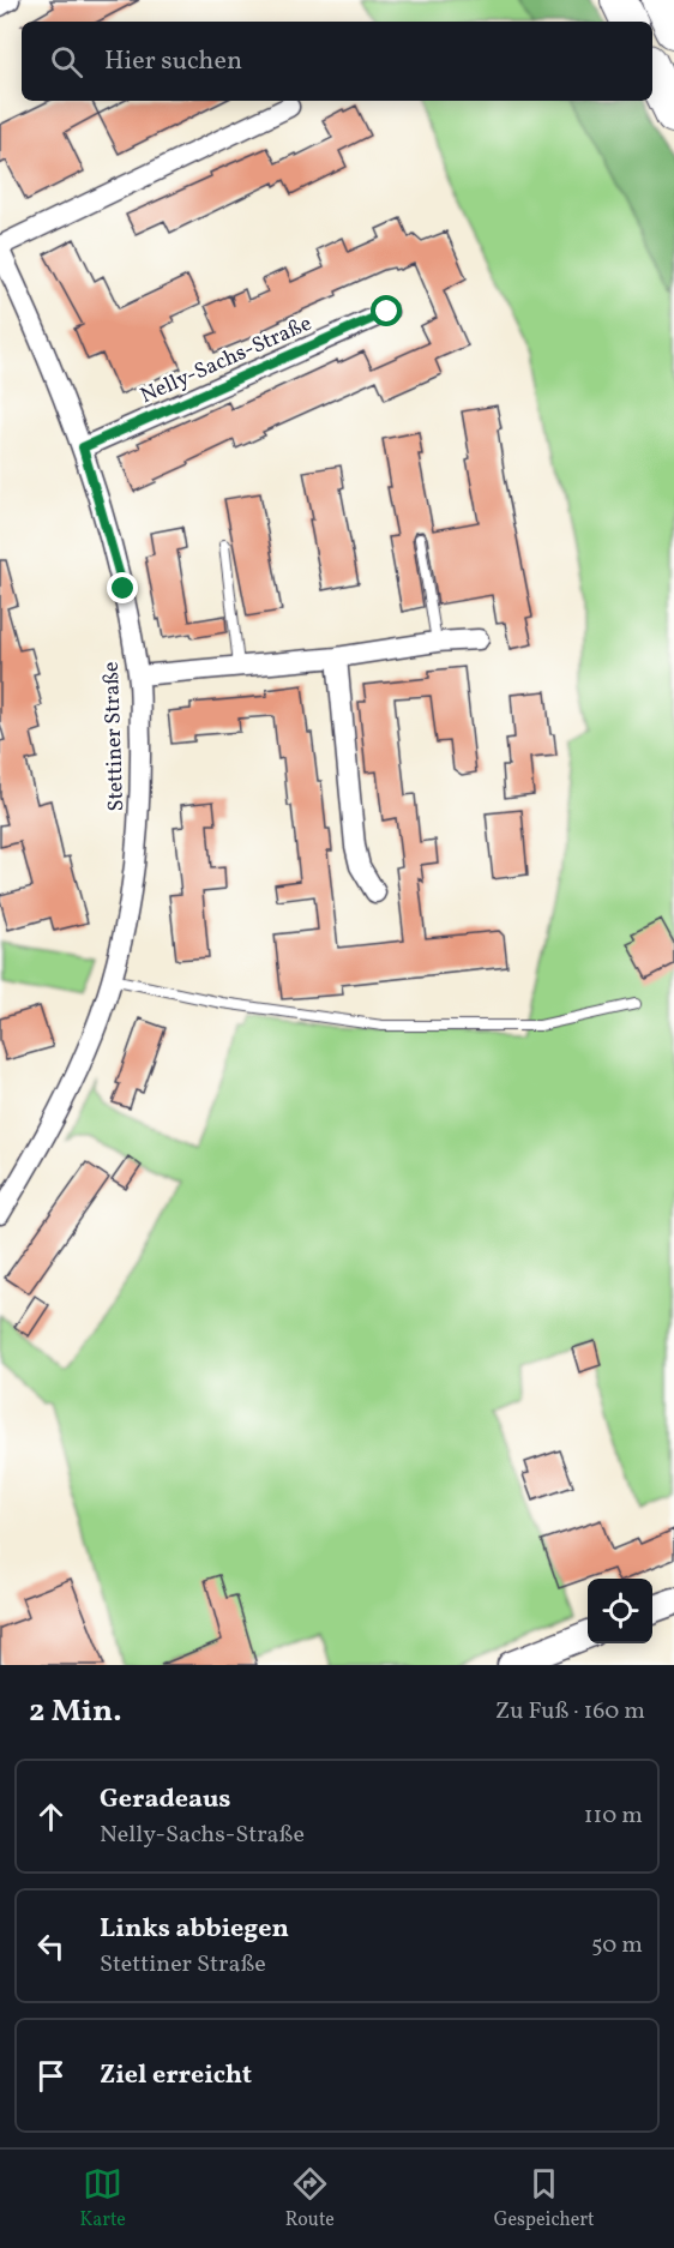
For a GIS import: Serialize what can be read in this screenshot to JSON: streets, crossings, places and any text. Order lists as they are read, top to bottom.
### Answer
{
  "streets": {
    "street": ["Nelly-Sachs-Straße", "Stettiner Straße"]
  },
  "crossings": [
    ["Nelly-Sachs-Straße", "Stettiner Straße"]
  ],
  "page": {
    "search": "Hier suchen",
    "heading": ["2 Min.", "Zu Fuß · 160 m"],
    "list": [
      ["Geradeaus", "Nelly-Sachs-Straße", "110 m"],
      ["Links abbiegen", "Stettiner Straße", "50 m"],
      "Ziel erreicht"
    ],
    "nav": ["Karte", "Route", "Gespeichert"]
  }
}
